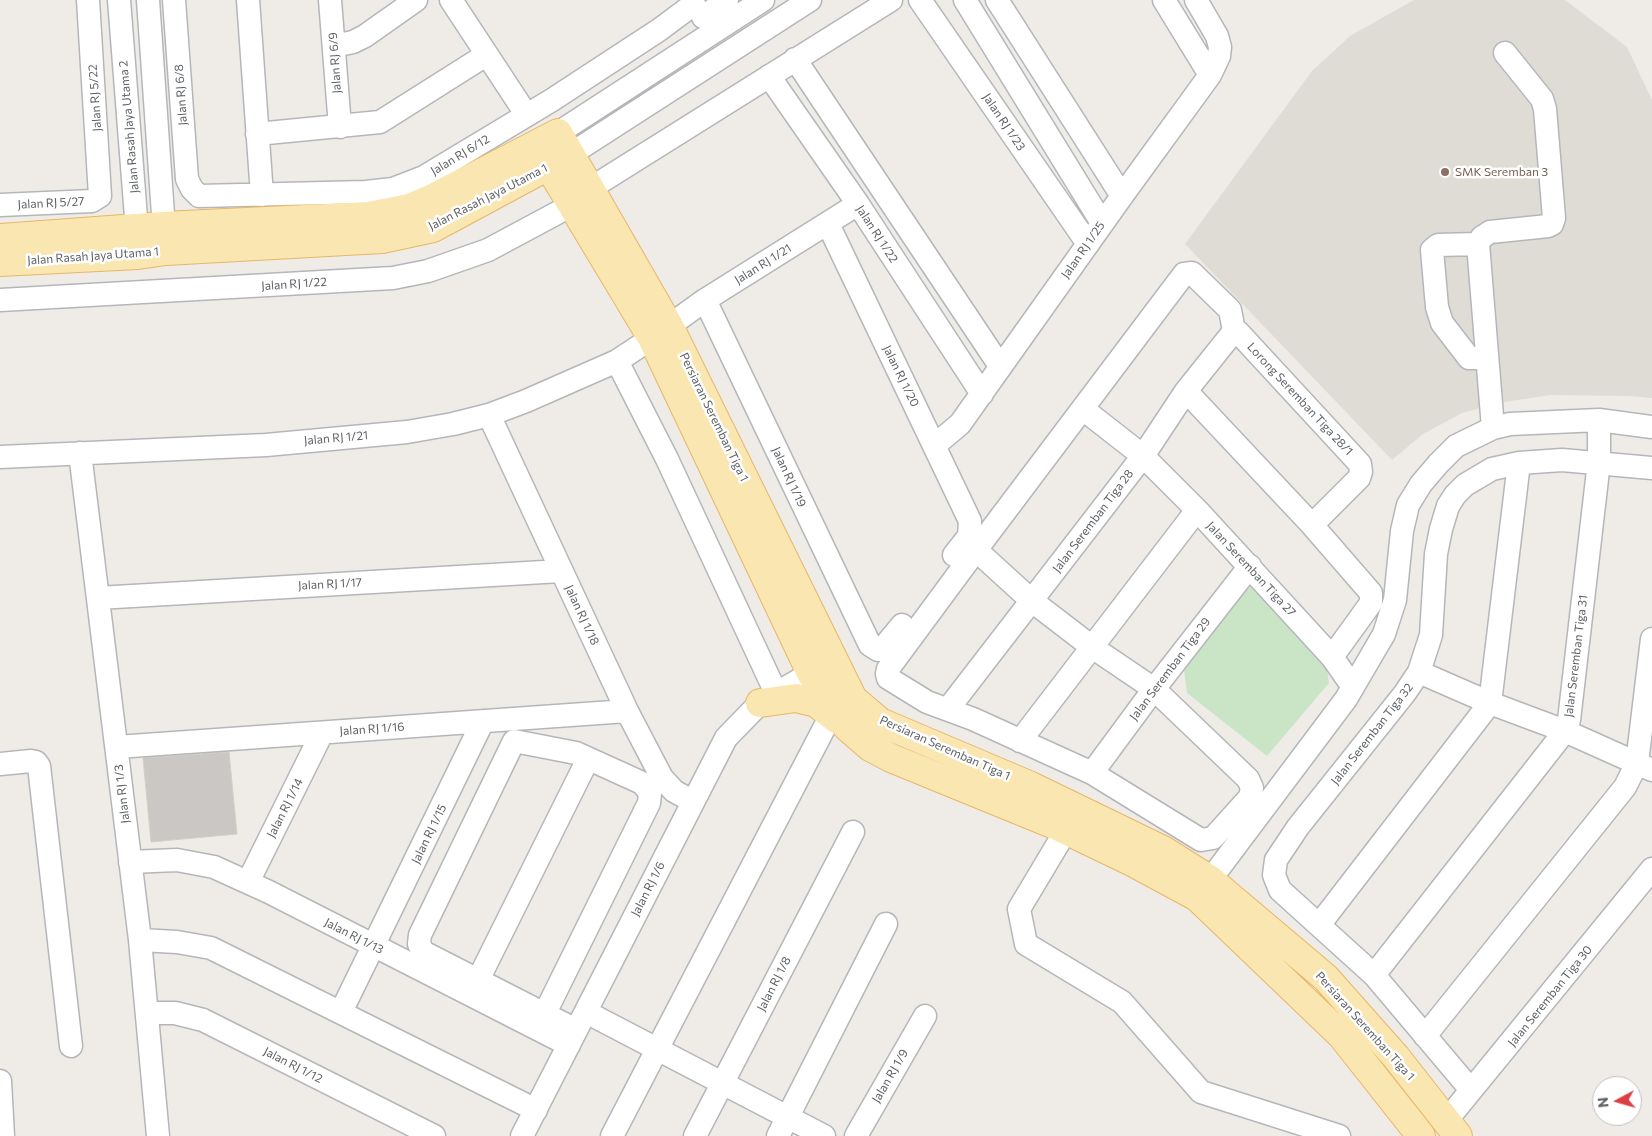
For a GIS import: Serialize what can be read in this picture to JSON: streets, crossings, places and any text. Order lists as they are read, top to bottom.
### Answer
{
  "streets": {
    "main road": ["Jalan Rasah Jaya Utama 1", "Persiaran Seremban Tiga 1"],
    "street": [
      "Jalan RJ 6/9",
      "Jalan RJ 6/8",
      "Jalan RJ 5/22",
      "Jalan RJ 1/23",
      "Jalan Rasah Jaya Utama 2",
      "Jalan RJ 6/12",
      "Jalan RJ 5/27",
      "Jalan RJ 1/22",
      "Jalan RJ 1/25",
      "Jalan RJ 1/21",
      "Jalan RJ 1/20",
      "Lorong Seremban Tiga 28/1",
      "Jalan RJ 1/19",
      "Jalan Seremban Tiga 28",
      "Jalan Seremban Tiga 27",
      "Jalan RJ 1/17",
      "Jalan RJ 1/18",
      "Jalan Seremban Tiga 31",
      "Jalan Seremban Tiga 29",
      "Jalan RJ 1/16",
      "Jalan Seremban Tiga 32",
      "Jalan RJ 1/3",
      "Jalan RJ 1/14",
      "Jalan RJ 1/15",
      "Jalan RJ 1/6",
      "Jalan RJ 1/13",
      "Jalan RJ 1/8",
      "Jalan Seremban Tiga 30",
      "Jalan RJ 1/12",
      "Jalan RJ 1/9"
    ]
  },
  "crossings": [
    ["Jalan RJ 6/8", "Jalan RJ 6/12"],
    ["Jalan RJ 5/22", "Jalan RJ 5/27"],
    ["Jalan RJ 1/23", "Jalan RJ 1/25"],
    ["Jalan Rasah Jaya Utama 2", "Jalan Rasah Jaya Utama 1"],
    ["Jalan RJ 6/12", "Jalan Rasah Jaya Utama 1"],
    ["Jalan Rasah Jaya Utama 1", "Persiaran Seremban Tiga 1"],
    ["Jalan RJ 1/22", "Jalan RJ 1/25"],
    ["Jalan RJ 1/22", "Jalan RJ 1/21"],
    ["Jalan RJ 1/22", "Persiaran Seremban Tiga 1"],
    ["Jalan RJ 1/25", "Jalan RJ 1/20"],
    ["Jalan RJ 1/21", "Jalan RJ 1/20"],
    ["Jalan RJ 1/21", "Persiaran Seremban Tiga 1"],
    ["Jalan RJ 1/21", "Jalan RJ 1/19"],
    ["Jalan RJ 1/21", "Jalan RJ 1/18"],
    ["Jalan RJ 1/21", "Jalan RJ 1/3"],
    ["Jalan RJ 1/20", "Jalan RJ 1/19"],
    ["Lorong Seremban Tiga 28/1", "Jalan Seremban Tiga 28"],
    ["Persiaran Seremban Tiga 1", "Jalan RJ 1/6"],
    ["Persiaran Seremban Tiga 1", "Jalan Seremban Tiga 30"],
    ["Jalan Seremban Tiga 28", "Jalan Seremban Tiga 27"],
    ["Jalan Seremban Tiga 27", "Jalan Seremban Tiga 29"],
    ["Jalan RJ 1/17", "Jalan RJ 1/18"],
    ["Jalan RJ 1/17", "Jalan RJ 1/3"],
    ["Jalan RJ 1/18", "Jalan RJ 1/16"],
    ["Jalan RJ 1/18", "Jalan RJ 1/6"],
    ["Jalan Seremban Tiga 31", "Jalan Seremban Tiga 32"],
    ["Jalan RJ 1/16", "Jalan RJ 1/3"],
    ["Jalan RJ 1/16", "Jalan RJ 1/14"],
    ["Jalan RJ 1/16", "Jalan RJ 1/15"],
    ["Jalan Seremban Tiga 32", "Jalan Seremban Tiga 30"],
    ["Jalan RJ 1/3", "Jalan RJ 1/13"],
    ["Jalan RJ 1/3", "Jalan RJ 1/12"],
    ["Jalan RJ 1/14", "Jalan RJ 1/13"],
    ["Jalan RJ 1/15", "Jalan RJ 1/13"],
    ["Jalan RJ 1/6", "Jalan RJ 1/13"]
  ],
  "places": ["SMK Seremban 3"],
  "north": "left"
}
